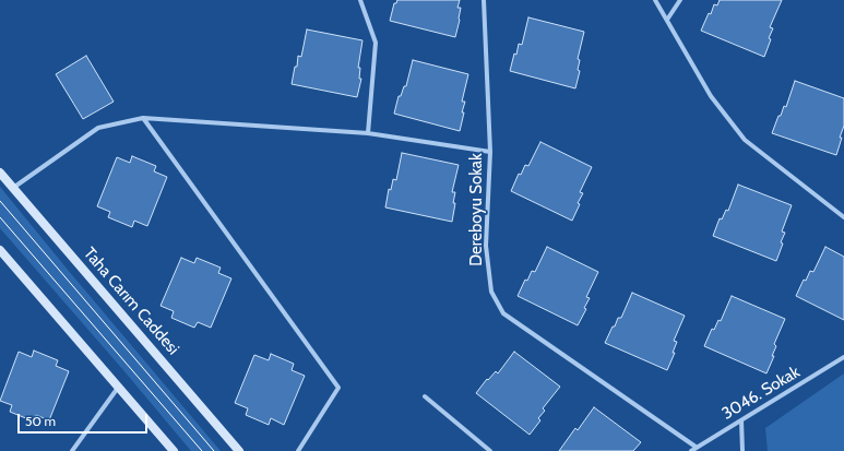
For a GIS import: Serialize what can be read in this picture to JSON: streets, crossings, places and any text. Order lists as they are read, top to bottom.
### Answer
{
  "streets": {
    "main road": ["Taha Carım Caddesi"],
    "street": ["Dereboyu Sokak", "3046. Sokak"]
  },
  "crossings": [
    ["Dereboyu Sokak", "3046. Sokak"]
  ],
  "scale_bar": "50 m"
}
